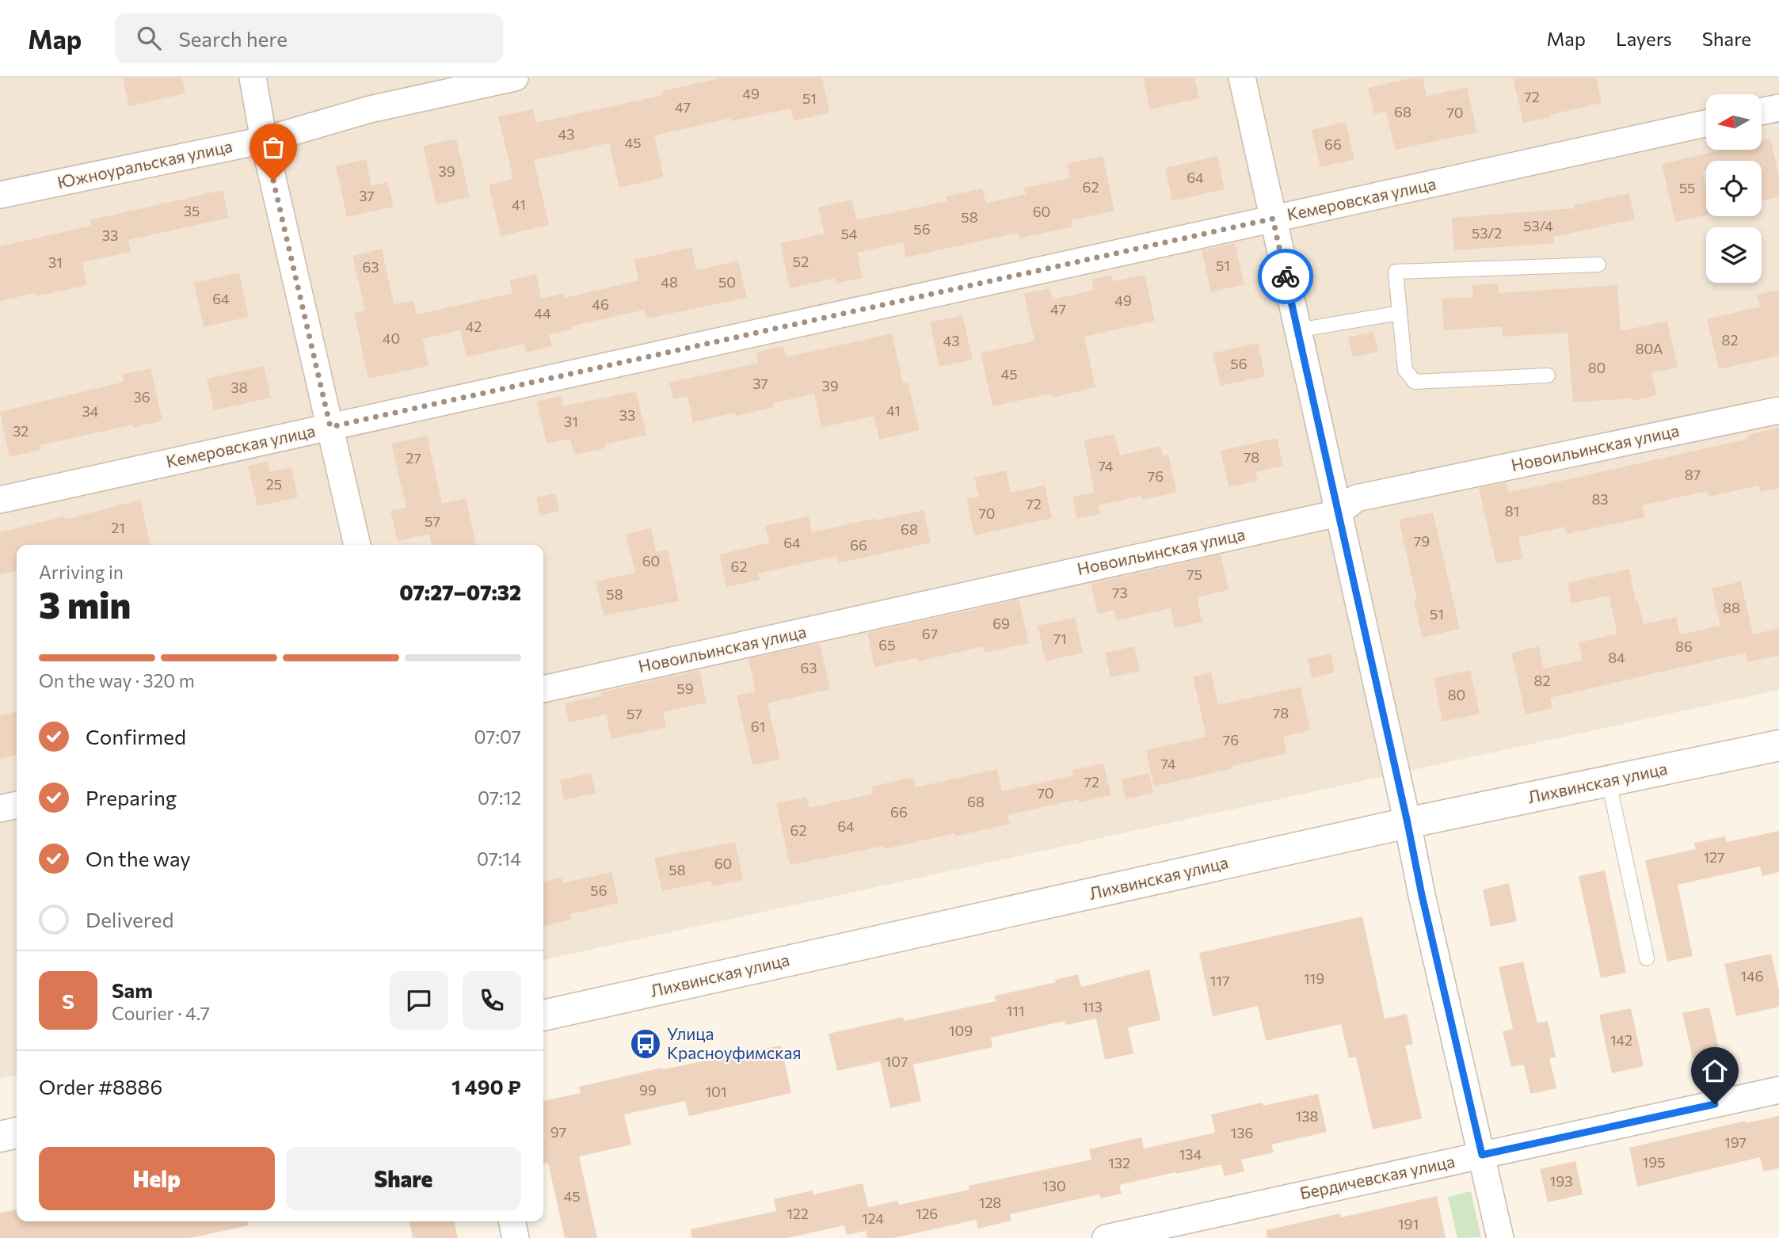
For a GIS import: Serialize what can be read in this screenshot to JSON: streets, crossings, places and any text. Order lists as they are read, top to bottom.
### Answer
{
  "streets": {
    "main road": ["Лихвинская улица"],
    "street": [
      "Южноуральская улица",
      "Кемеровская улица",
      "Новоильинская улица",
      "Бердичевская улица"
    ]
  },
  "places": {
    "bus stop": ["Улица Красноуфимская"]
  },
  "house_numbers": [
    "49",
    "72",
    "51",
    "47",
    "68",
    "70",
    "43",
    "45",
    "66",
    "39",
    "64",
    "62",
    "55",
    "37",
    "41",
    "35",
    "60",
    "58",
    "53/4",
    "56",
    "53/2",
    "54",
    "33",
    "52",
    "31",
    "51",
    "63",
    "48",
    "50",
    "64",
    "49",
    "46",
    "47",
    "44",
    "42",
    "40",
    "82",
    "43",
    "80А",
    "56",
    "80",
    "45",
    "37",
    "39",
    "38",
    "36",
    "41",
    "34",
    "33",
    "31",
    "32",
    "78",
    "27",
    "74",
    "87",
    "76",
    "25",
    "83",
    "72",
    "81",
    "70",
    "57",
    "21",
    "68",
    "79",
    "64",
    "66",
    "60",
    "62",
    "75",
    "73",
    "58",
    "88",
    "51",
    "69",
    "67",
    "71",
    "65",
    "86",
    "84",
    "63",
    "82",
    "59",
    "80",
    "78",
    "57",
    "61",
    "76",
    "74",
    "72",
    "70",
    "68",
    "66",
    "64",
    "62",
    "127",
    "60",
    "58",
    "56",
    "146",
    "119",
    "117",
    "113",
    "111",
    "109",
    "142",
    "107",
    "99",
    "101",
    "138",
    "97",
    "136",
    "197",
    "134",
    "195",
    "132",
    "193",
    "130",
    "45",
    "128",
    "122",
    "126",
    "124",
    "191"
  ],
  "north": "left",
  "page": {
    "header": "Map",
    "search": "Search here",
    "nav": ["Map", "Layers", "Share"],
    "heading": ["3 min", "Arriving in", "07:27–07:32"],
    "panel": [
      "Sam",
      "Courier · 4.7",
      "Order #8886",
      "1 490 ₽"
    ],
    "bar": "On the way · 320 m",
    "list": [
      ["Confirmed", "07:07"],
      ["Preparing", "07:12"],
      ["On the way", "07:14"],
      "Delivered"
    ],
    "round": "S",
    "buttons": ["Help", "Share"]
  }
}
